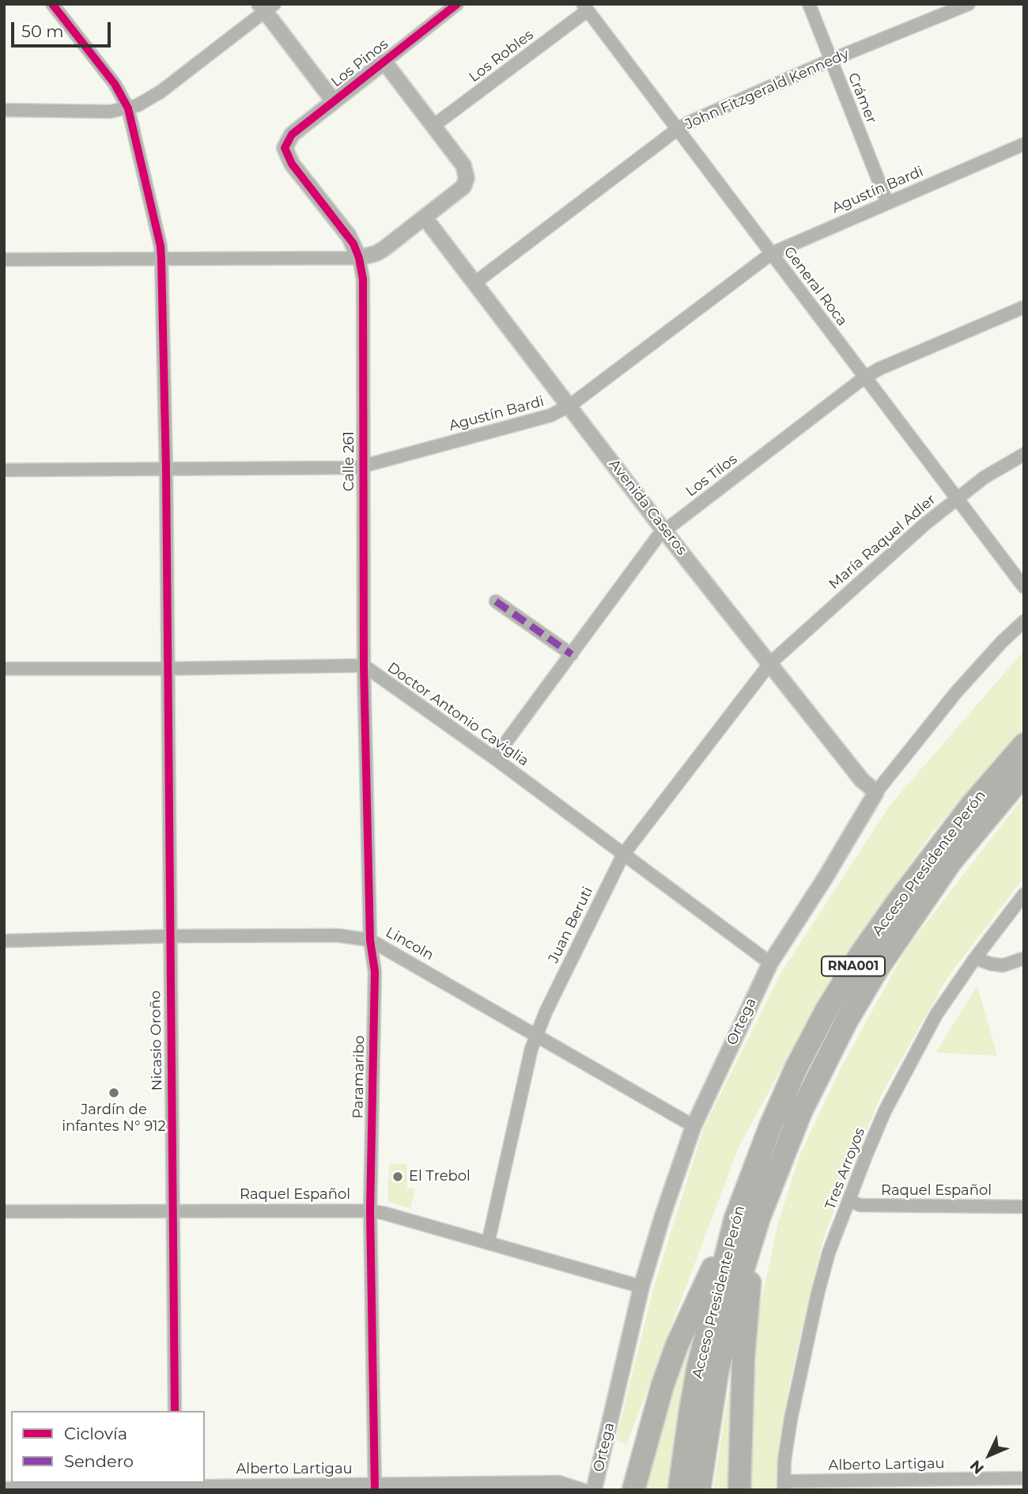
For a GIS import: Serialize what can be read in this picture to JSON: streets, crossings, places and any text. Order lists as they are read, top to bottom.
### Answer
{
  "streets": {
    "highway": ["Acceso Presidente Perón", "RNA001"],
    "street": [
      "Los Robles",
      "Los Pinos",
      "John Fitzgerald Kennedy",
      "Crámer",
      "Agustín Bardi",
      "General Roca",
      "Calle 261",
      "Los Tilos",
      "Avenida Caseros",
      "María Raquel Adler",
      "Doctor Antonio Caviglia",
      "Juan Beruti",
      "Lincoln",
      "Ortega",
      "Nicasio Oroño",
      "Paramaribo",
      "Tres Arroyos",
      "Raquel Español",
      "Alberto Lartigau"
    ]
  },
  "crossings": [
    ["Los Robles", "General Roca"],
    ["Los Pinos", "Calle 261"],
    ["John Fitzgerald Kennedy", "Crámer"],
    ["John Fitzgerald Kennedy", "General Roca"],
    ["John Fitzgerald Kennedy", "Avenida Caseros"],
    ["Crámer", "Agustín Bardi"],
    ["Agustín Bardi", "General Roca"],
    ["Agustín Bardi", "Calle 261"],
    ["Agustín Bardi", "Avenida Caseros"],
    ["Agustín Bardi", "Nicasio Oroño"],
    ["General Roca", "Los Tilos"],
    ["General Roca", "María Raquel Adler"],
    ["Calle 261", "Doctor Antonio Caviglia"],
    ["Calle 261", "Paramaribo"],
    ["Los Tilos", "Avenida Caseros"],
    ["Los Tilos", "Doctor Antonio Caviglia"],
    ["Avenida Caseros", "María Raquel Adler"],
    ["Avenida Caseros", "Juan Beruti"],
    ["Avenida Caseros", "Ortega"],
    ["María Raquel Adler", "Juan Beruti"],
    ["Doctor Antonio Caviglia", "Juan Beruti"],
    ["Doctor Antonio Caviglia", "Ortega"],
    ["Doctor Antonio Caviglia", "Paramaribo"],
    ["Juan Beruti", "Lincoln"],
    ["Juan Beruti", "Raquel Español"],
    ["Lincoln", "Ortega"],
    ["Lincoln", "Nicasio Oroño"],
    ["Lincoln", "Paramaribo"],
    ["Ortega", "Raquel Español"],
    ["Nicasio Oroño", "Raquel Español"],
    ["Paramaribo", "Raquel Español"],
    ["Paramaribo", "Alberto Lartigau"],
    ["Tres Arroyos", "Raquel Español"],
    ["Tres Arroyos", "Alberto Lartigau"]
  ],
  "places": ["Jardín de infantes N° 912", "El Trebol"],
  "legend": ["Ciclovía", "Sendero"],
  "scale_bar": "50 m",
  "north": "bottom left"
}
